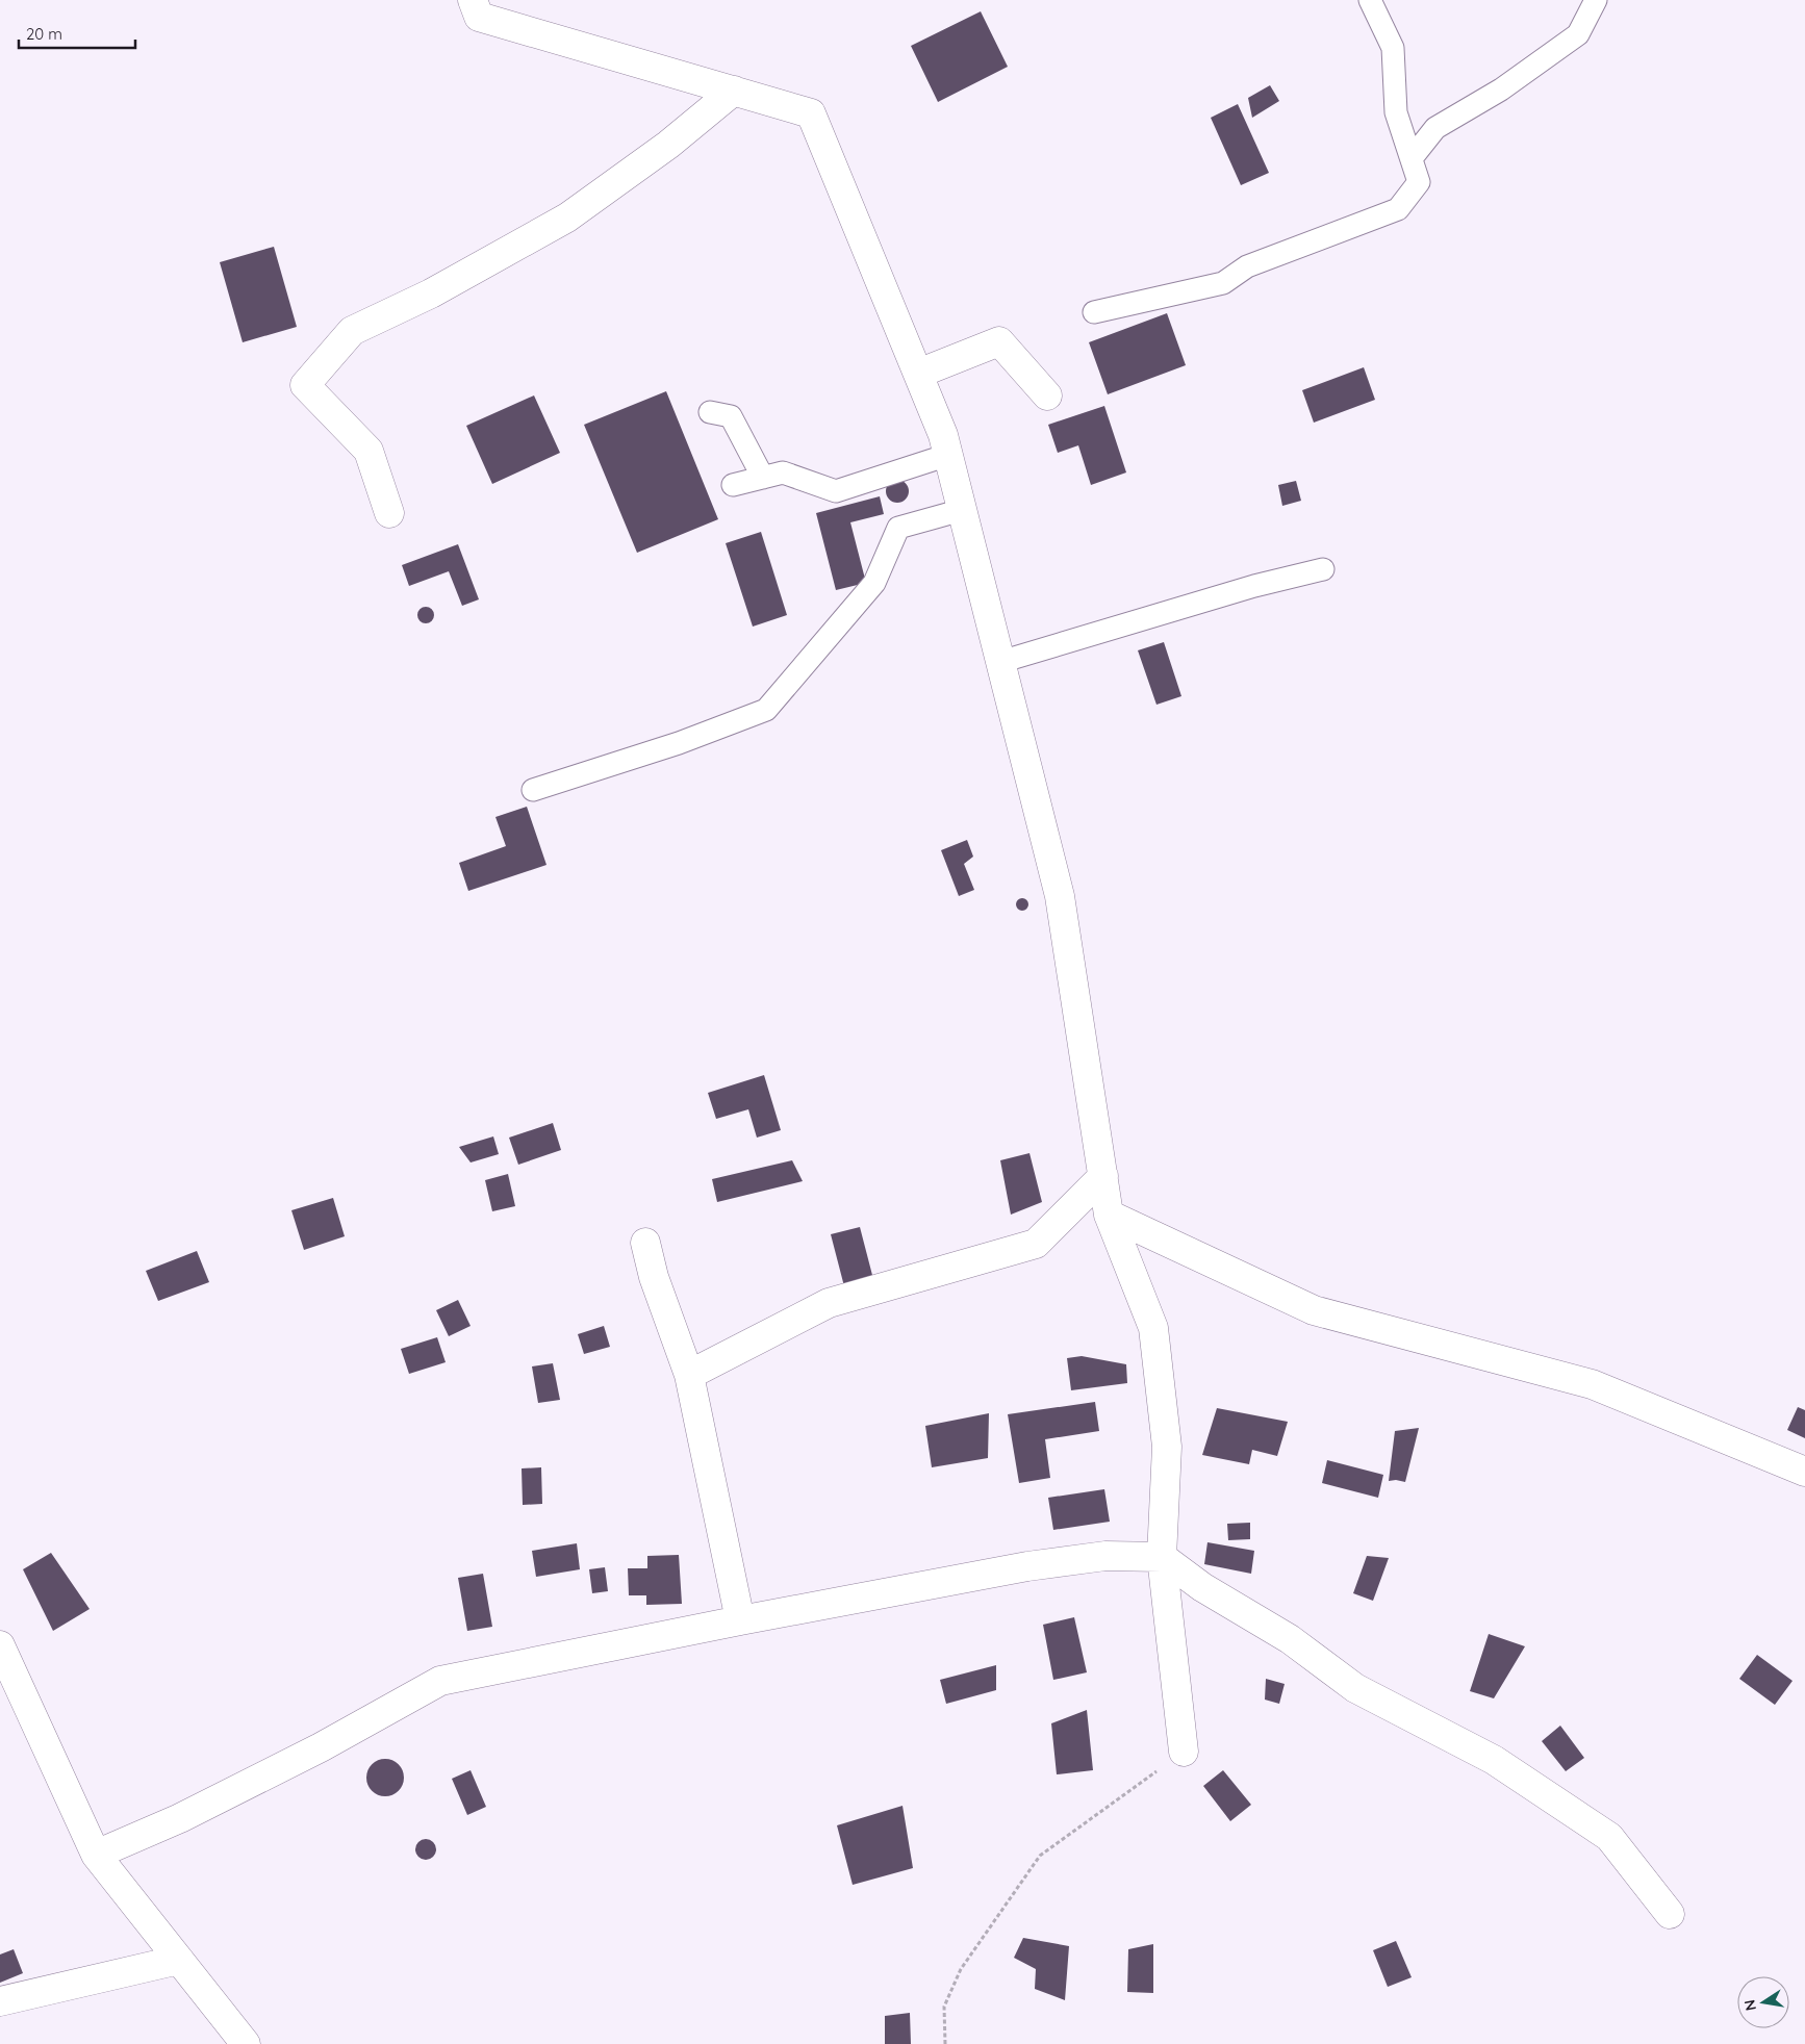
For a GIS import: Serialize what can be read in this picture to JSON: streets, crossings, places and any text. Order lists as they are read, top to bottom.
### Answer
{
  "scale_bar": "20 m",
  "north": "left"
}
